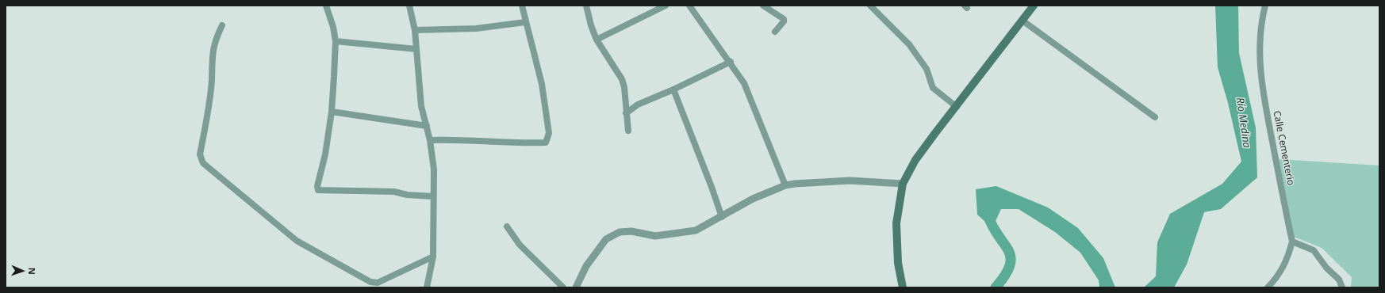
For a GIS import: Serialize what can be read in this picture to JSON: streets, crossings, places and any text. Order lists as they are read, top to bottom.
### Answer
{
  "streets": {
    "street": ["Calle Cementerio"]
  },
  "water": ["Río Medina"],
  "north": "right"
}
